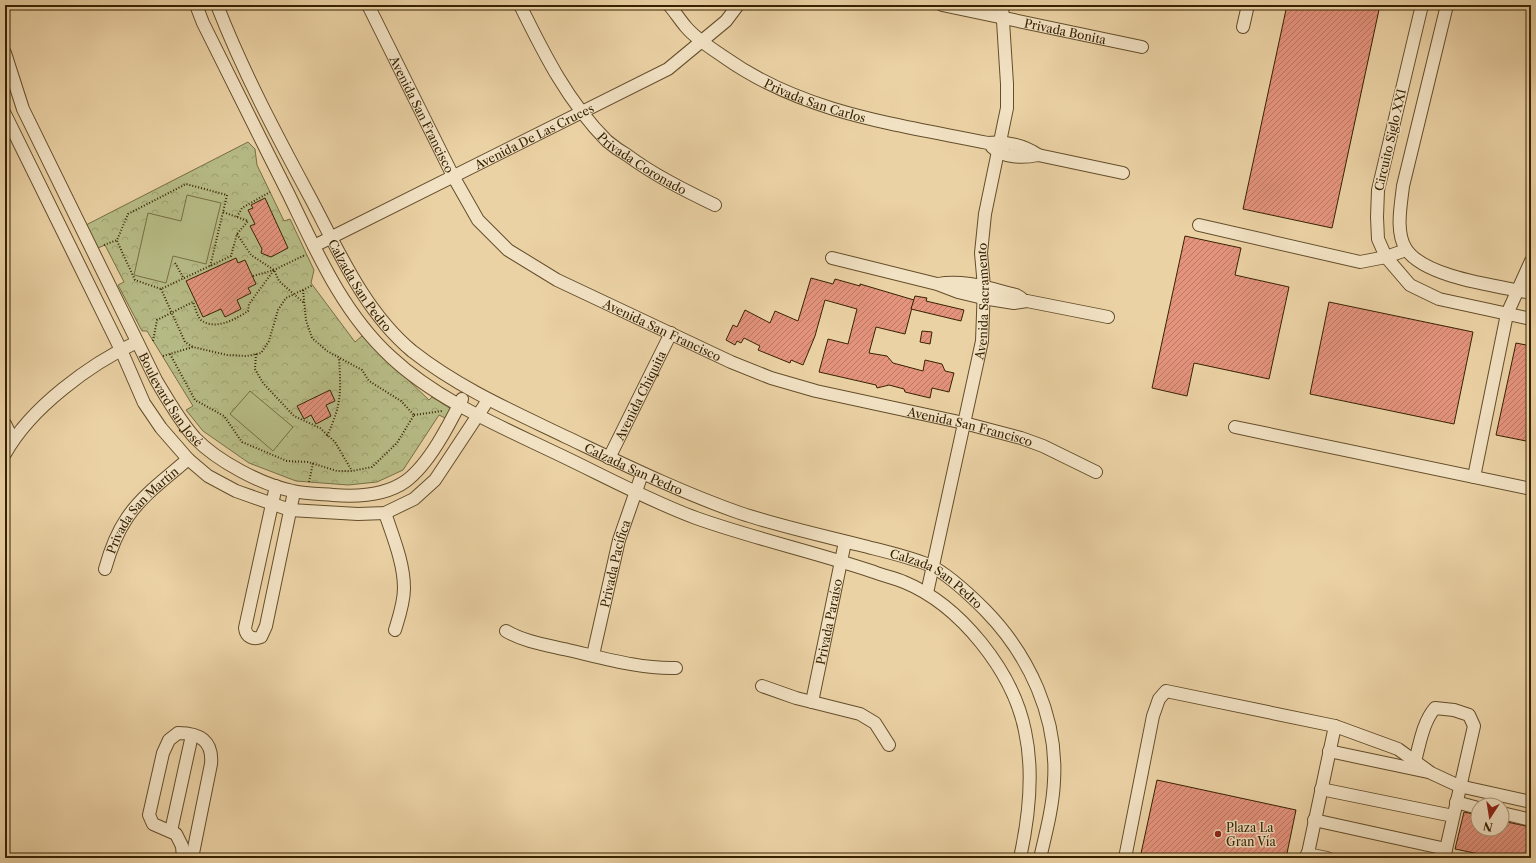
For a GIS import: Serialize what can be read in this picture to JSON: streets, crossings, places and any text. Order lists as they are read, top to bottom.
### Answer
{
  "streets": {
    "street": [
      "Privada Bonita",
      "Privada San Carlos",
      "Avenida San Francisco",
      "Avenida De Las Cruces",
      "Circuito Siglo XXI",
      "Privada Coronado",
      "Calzada San Pedro",
      "Avenida Sacramento",
      "Avenida Chiquita",
      "Boulevard San José",
      "Privada San Martín",
      "Privada Pacífica",
      "Privada Paraíso"
    ]
  },
  "crossings": [
    ["Privada Bonita", "Avenida Sacramento"],
    ["Privada San Carlos", "Avenida De Las Cruces"],
    ["Privada San Carlos", "Avenida Sacramento"],
    ["Avenida San Francisco", "Avenida De Las Cruces"],
    ["Avenida San Francisco", "Avenida Sacramento"],
    ["Avenida San Francisco", "Avenida Chiquita"],
    ["Avenida De Las Cruces", "Privada Coronado"],
    ["Avenida De Las Cruces", "Calzada San Pedro"],
    ["Calzada San Pedro", "Avenida Sacramento"],
    ["Calzada San Pedro", "Avenida Chiquita"],
    ["Calzada San Pedro", "Boulevard San José"],
    ["Calzada San Pedro", "Privada Pacífica"],
    ["Calzada San Pedro", "Privada Paraíso"],
    ["Boulevard San José", "Privada San Martín"]
  ],
  "places": ["Plaza La Gran Vía"],
  "north": "bottom"
}
